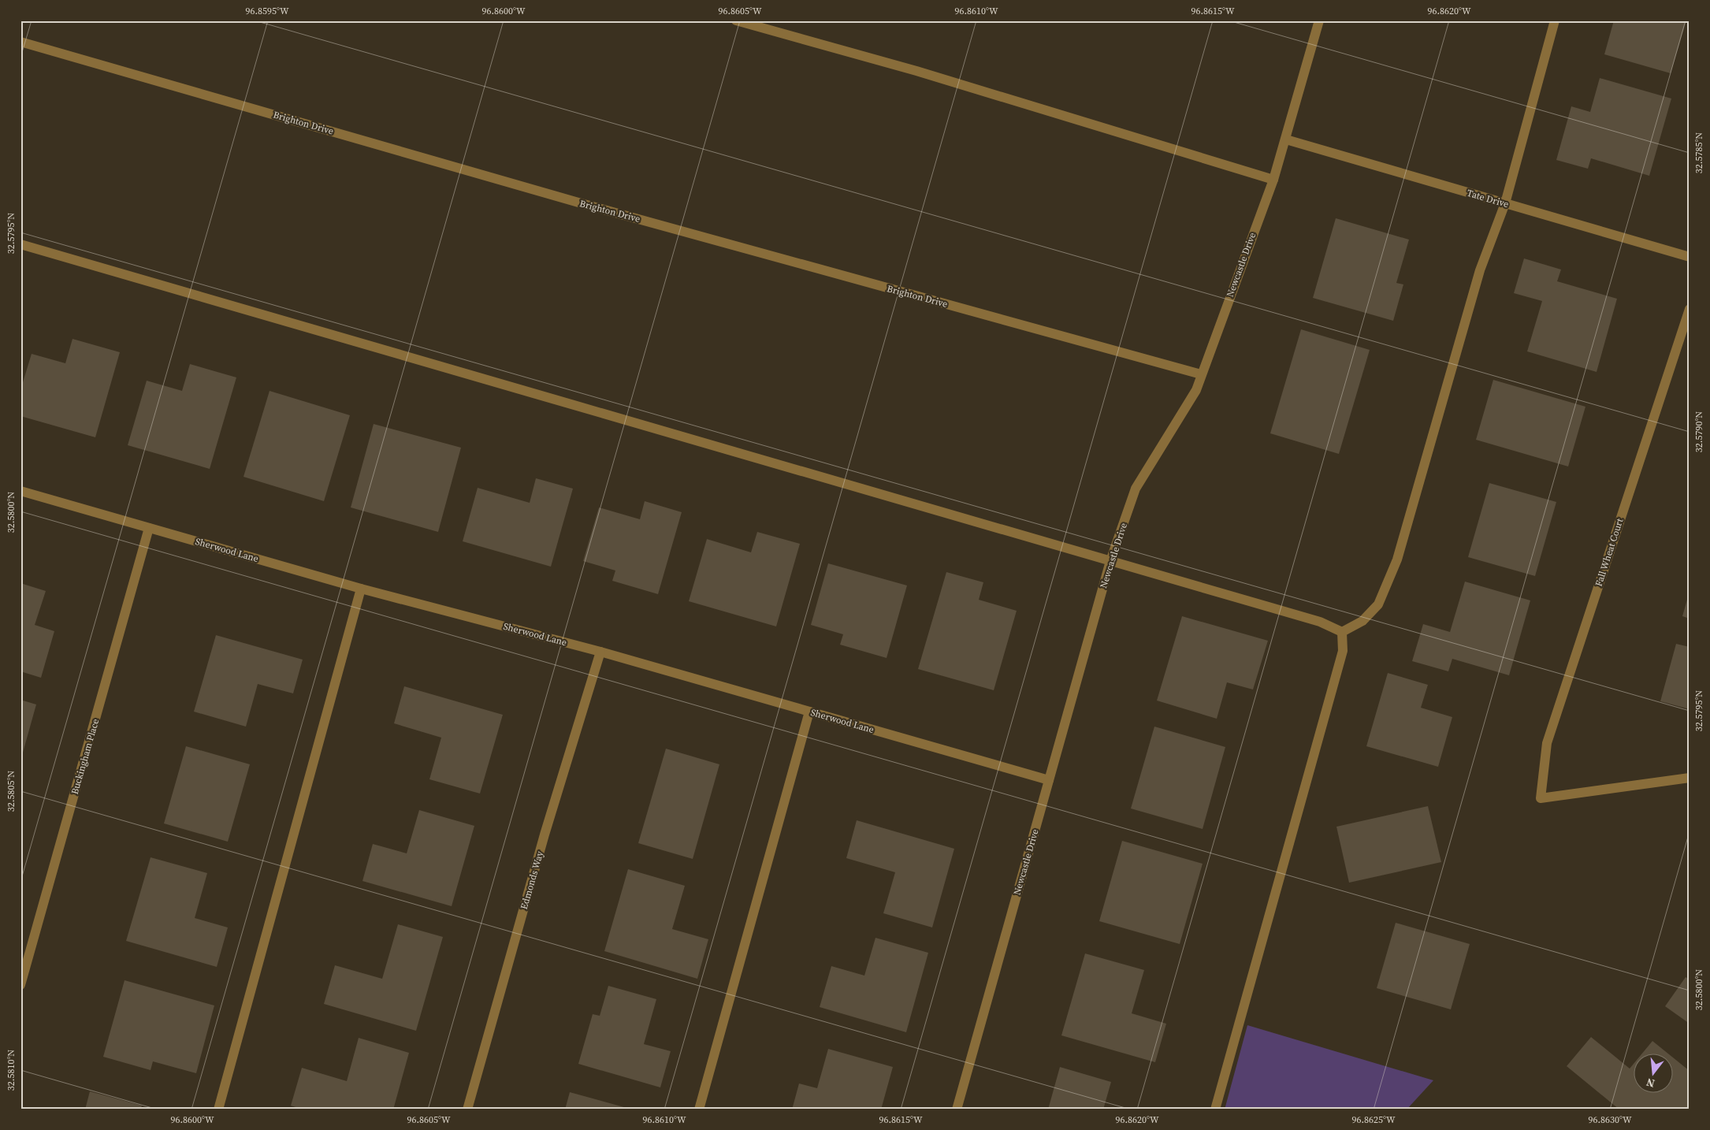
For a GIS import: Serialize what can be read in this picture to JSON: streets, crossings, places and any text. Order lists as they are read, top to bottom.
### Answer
{
  "streets": {
    "street": [
      "Brighton Drive",
      "Tate Drive",
      "Newcastle Drive",
      "Sherwood Lane",
      "Fall Wheat Court",
      "Buckingham Place",
      "Edmonds Way"
    ]
  },
  "crossings": [
    ["Brighton Drive", "Newcastle Drive"],
    ["Tate Drive", "Newcastle Drive"],
    ["Newcastle Drive", "Sherwood Lane"],
    ["Sherwood Lane", "Buckingham Place"],
    ["Sherwood Lane", "Edmonds Way"]
  ],
  "north": "bottom",
  "coordinates": [
    "96.8595°W",
    "96.8600°W",
    "96.8605°W",
    "96.8610°W",
    "96.8615°W",
    "96.8620°W",
    "32.5785°N",
    "32.5795°N",
    "32.5790°N",
    "32.5800°N",
    "32.5805°N",
    "32.5810°N",
    "96.8625°W",
    "96.8630°W"
  ]
}
